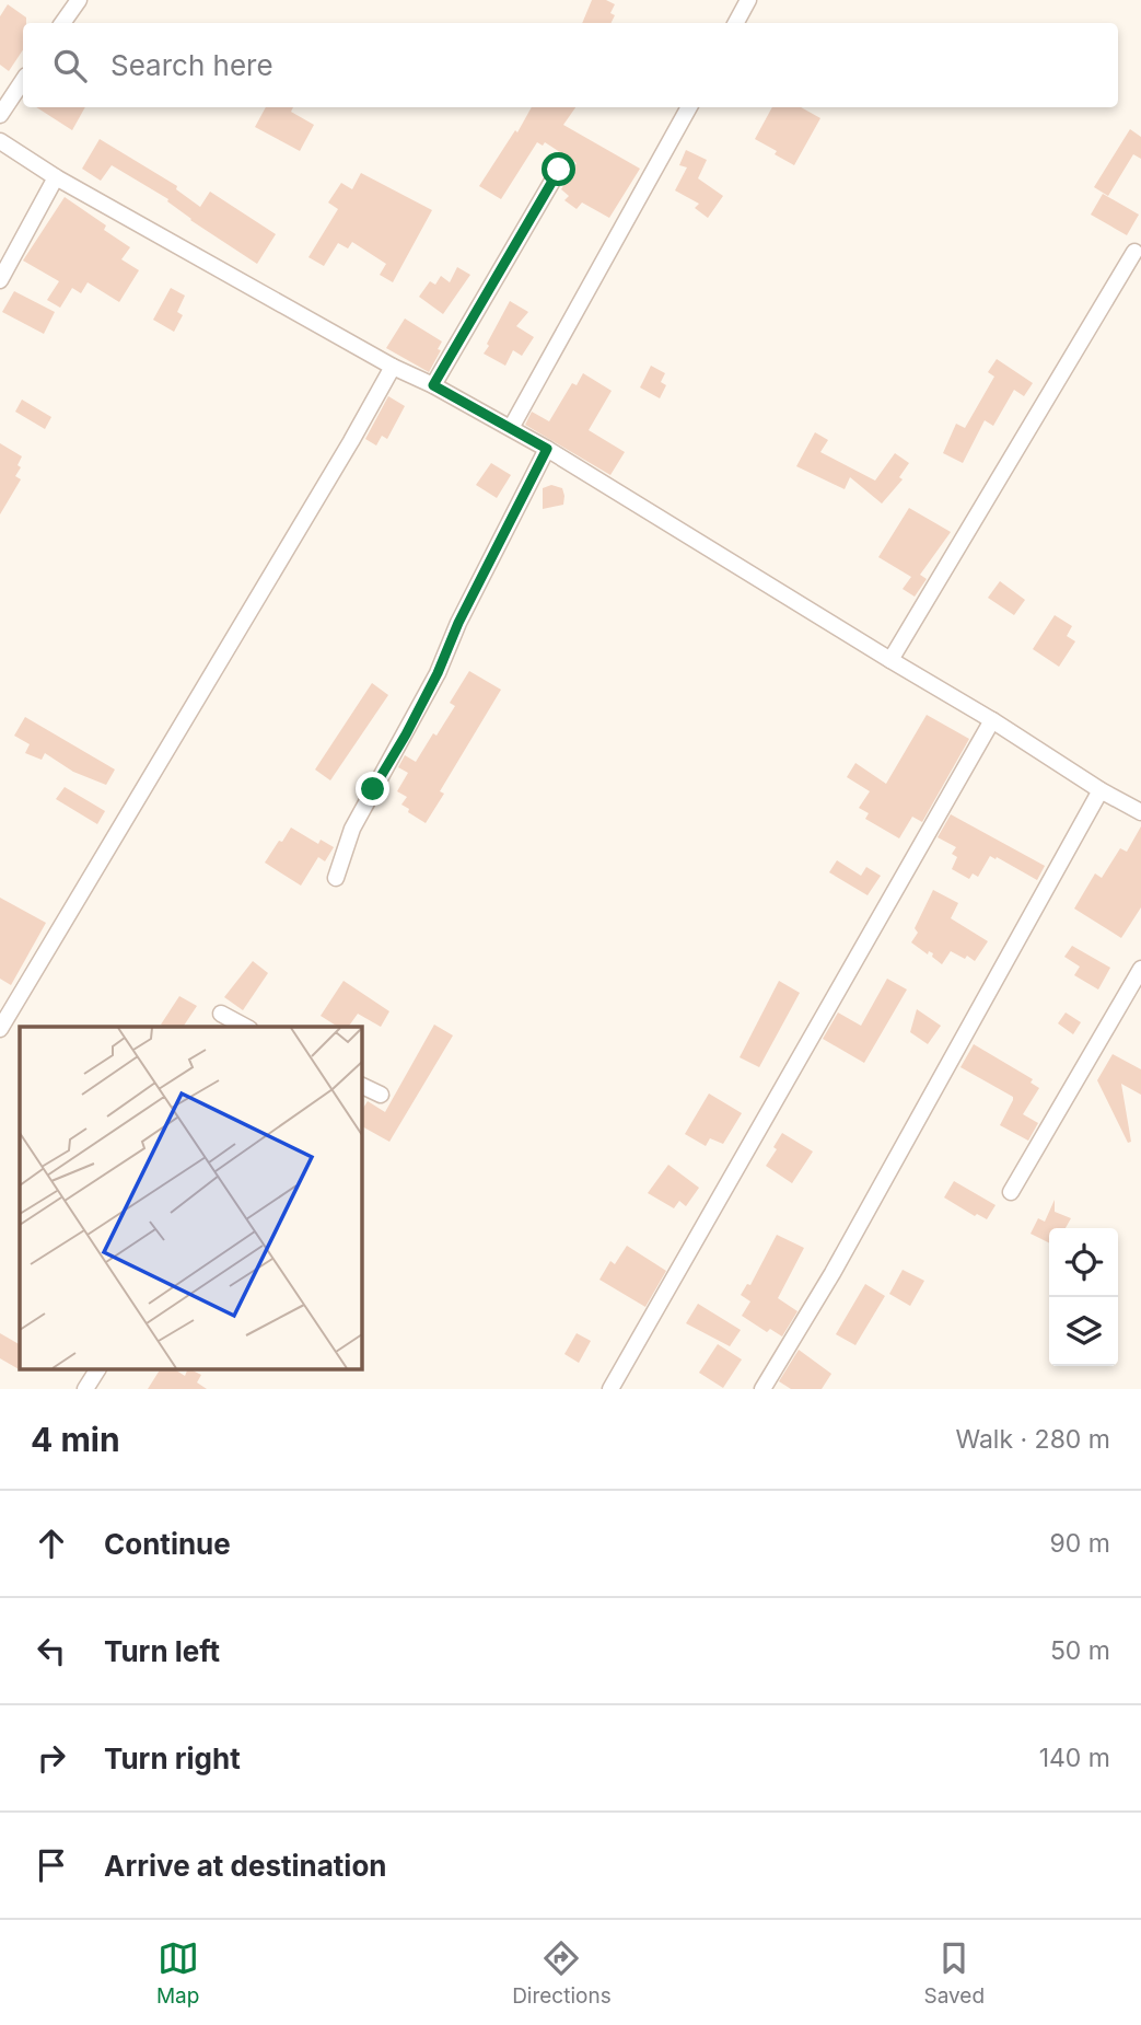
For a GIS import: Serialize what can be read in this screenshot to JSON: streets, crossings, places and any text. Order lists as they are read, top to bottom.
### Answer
{
  "page": {
    "search": "Search here",
    "heading": ["4 min", "Walk · 280 m"],
    "list": [
      ["Continue", "90 m"],
      ["Turn left", "50 m"],
      ["Turn right", "140 m"],
      "Arrive at destination"
    ],
    "nav": ["Map", "Directions", "Saved"]
  }
}
